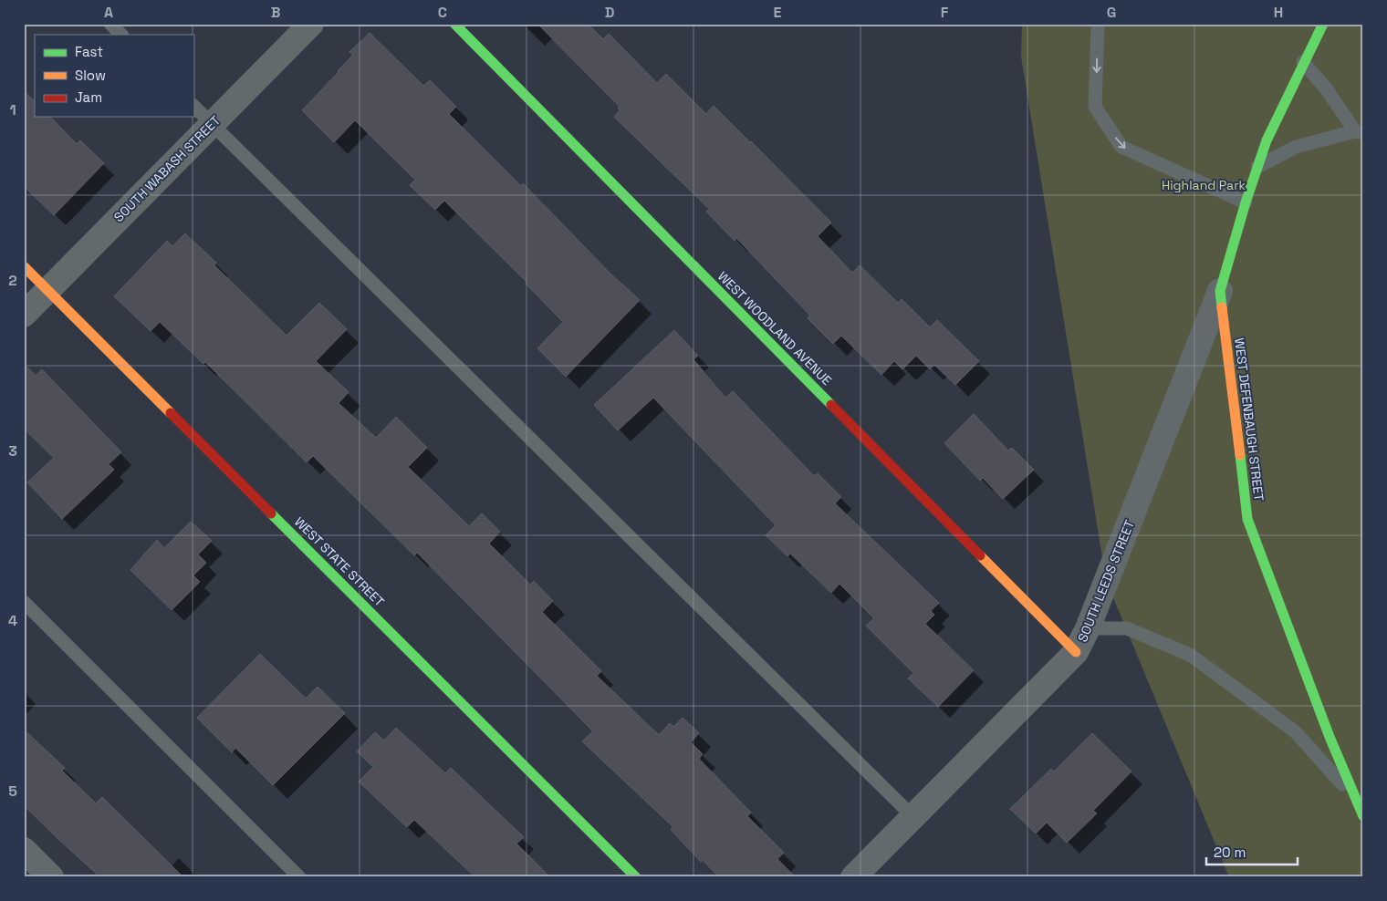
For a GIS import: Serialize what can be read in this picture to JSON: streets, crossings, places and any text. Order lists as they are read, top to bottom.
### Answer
{
  "streets": {
    "street": [
      "SOUTH WABASH STREET",
      "WEST WOODLAND AVENUE",
      "WEST DEFENBAUGH STREET",
      "WEST STATE STREET",
      "SOUTH LEEDS STREET"
    ]
  },
  "crossings": [
    ["SOUTH WABASH STREET", "WEST STATE STREET"],
    ["WEST WOODLAND AVENUE", "SOUTH LEEDS STREET"],
    ["WEST DEFENBAUGH STREET", "SOUTH LEEDS STREET"]
  ],
  "parks": ["Highland Park"],
  "legend": ["Fast", "Slow", "Jam"],
  "scale_bar": "20 m",
  "grid": {
    "columns": [
      "A",
      "B",
      "C",
      "D",
      "E",
      "F",
      "G",
      "H"
    ],
    "rows": [
      "1",
      "2",
      "3",
      "4",
      "5"
    ]
  }
}
